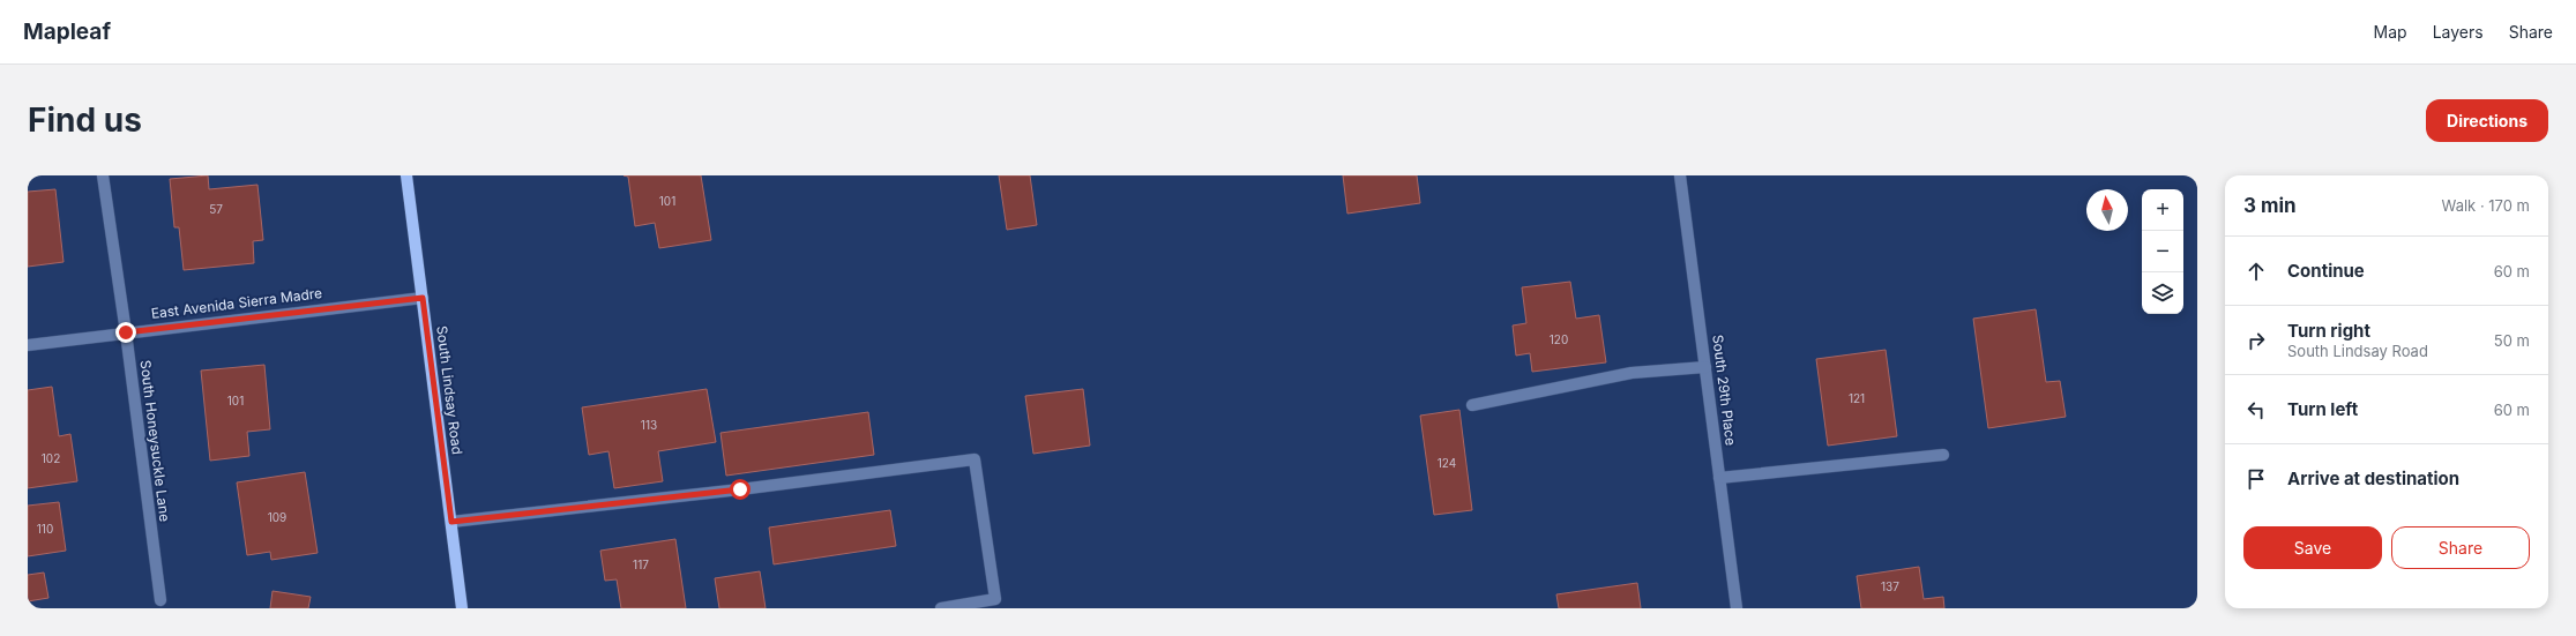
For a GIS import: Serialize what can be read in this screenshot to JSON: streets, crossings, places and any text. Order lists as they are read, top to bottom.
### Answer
{
  "streets": {
    "main road": ["South Lindsay Road"],
    "street": ["East Avenida Sierra Madre", "South 29th Place", "South Honeysuckle Lane"]
  },
  "crossings": [
    ["East Avenida Sierra Madre", "South Lindsay Road"],
    ["East Avenida Sierra Madre", "South Honeysuckle Lane"]
  ],
  "house_numbers": [
    "101",
    "57",
    "120",
    "121",
    "101",
    "113",
    "102",
    "124",
    "109",
    "110",
    "117",
    "137"
  ],
  "north": "top",
  "page": {
    "header": "Mapleaf",
    "nav": ["Map", "Layers", "Share"],
    "buttons": [
      "Directions",
      ["Save", "Share"]
    ],
    "title": "Find us",
    "heading": ["3 min", "Walk · 170 m"],
    "map_buttons": ["+", "−"],
    "list": [
      ["Continue", "60 m"],
      ["Turn right", "South Lindsay Road", "50 m"],
      ["Turn left", "60 m"],
      "Arrive at destination"
    ]
  }
}
